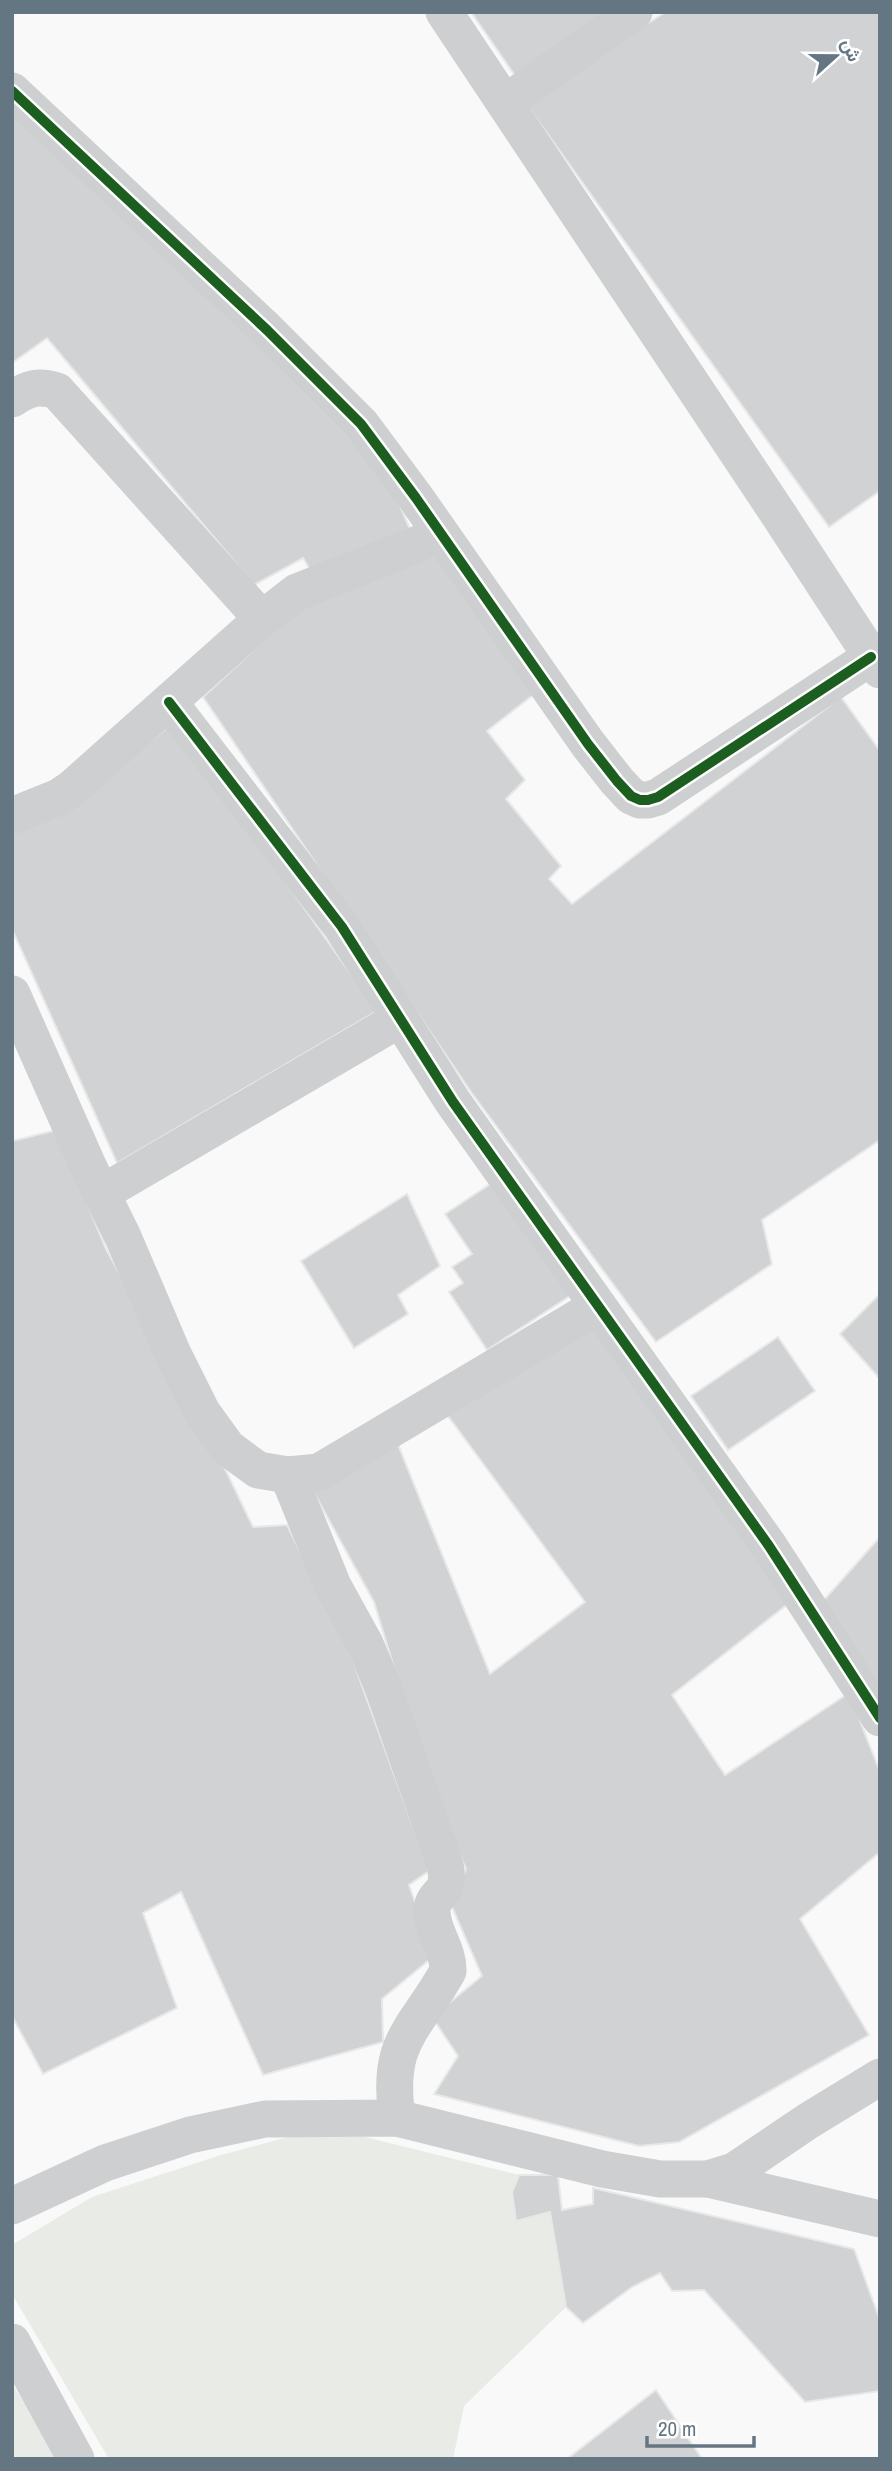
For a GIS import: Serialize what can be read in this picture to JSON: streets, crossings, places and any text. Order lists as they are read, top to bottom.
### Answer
{
  "scale_bar": "20 m",
  "north": "right"
}
